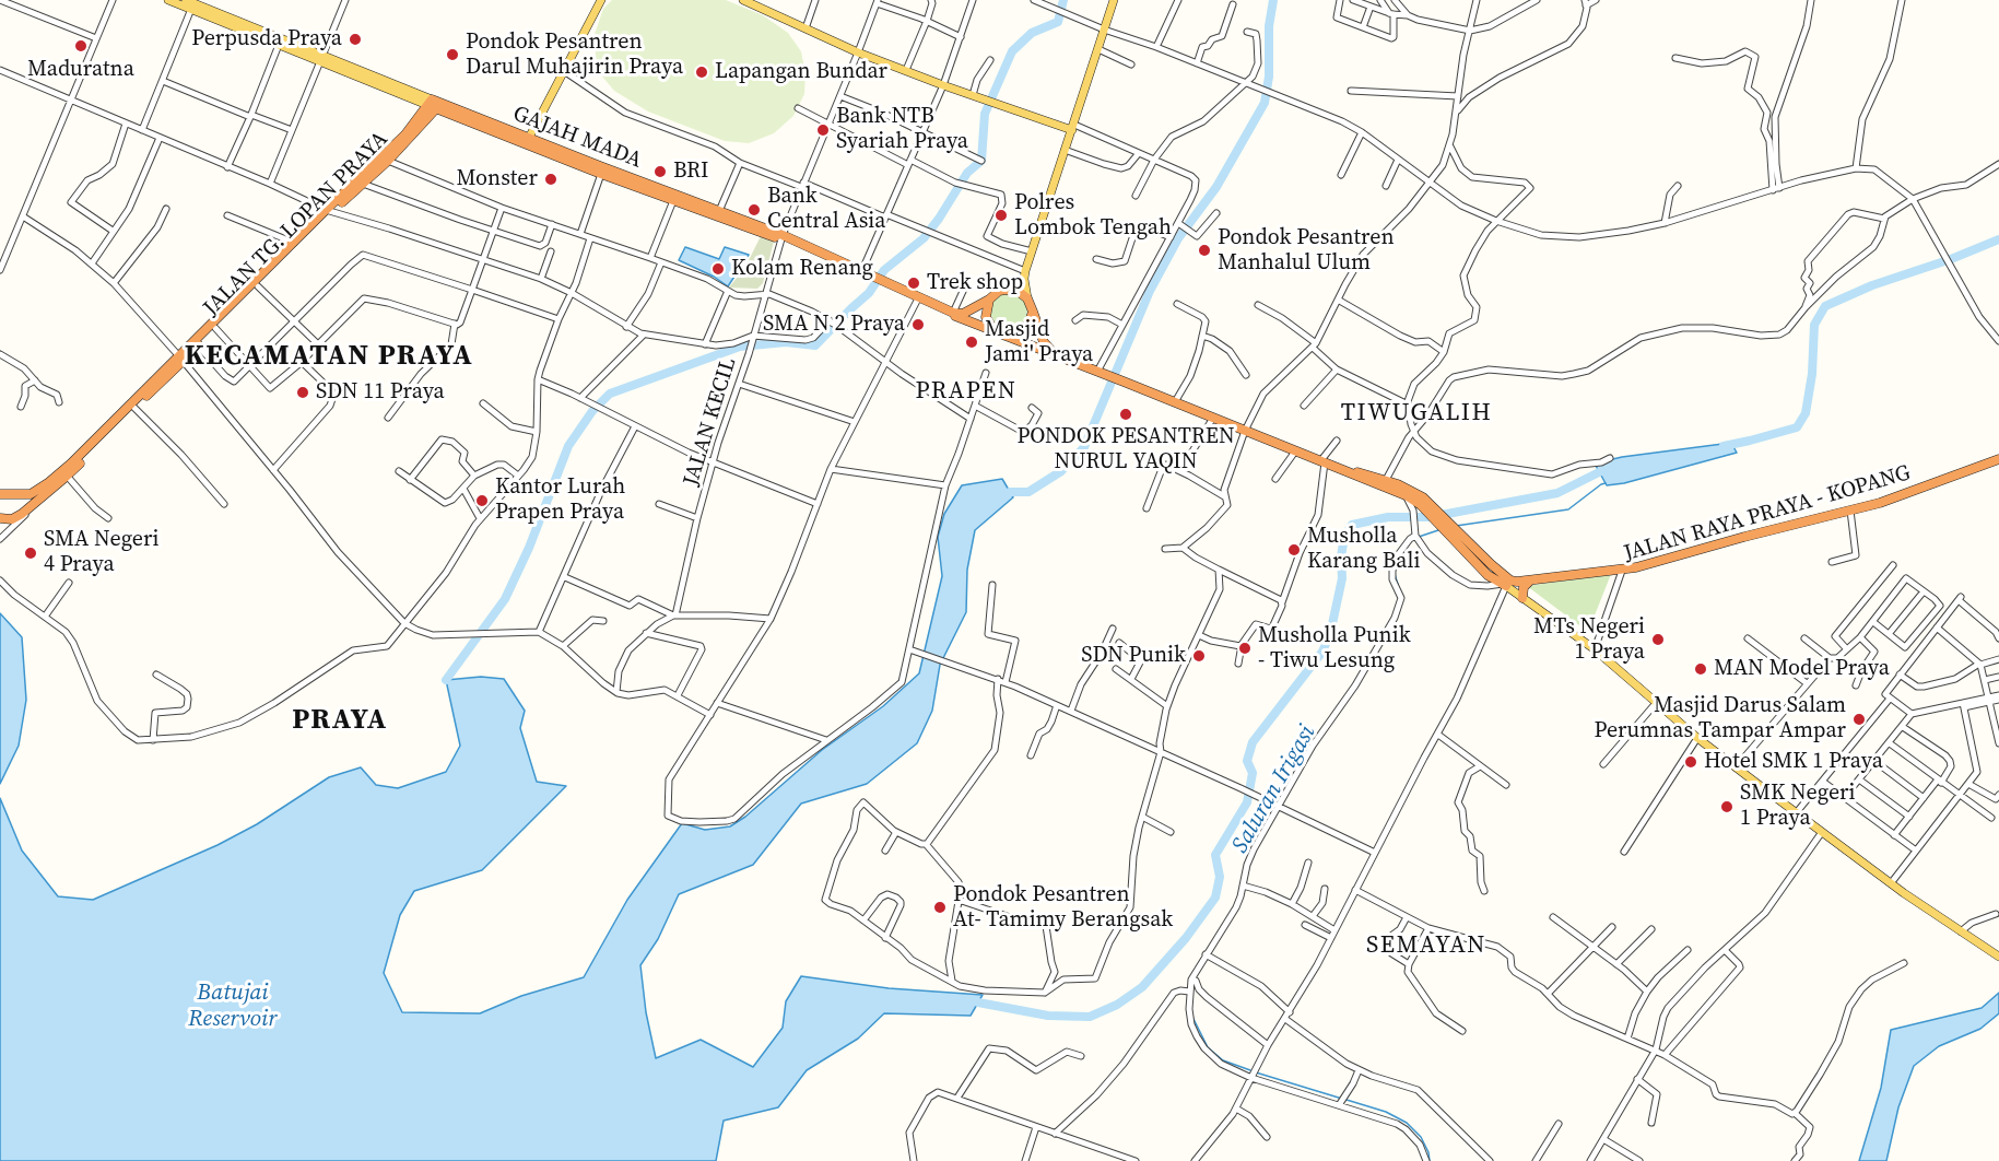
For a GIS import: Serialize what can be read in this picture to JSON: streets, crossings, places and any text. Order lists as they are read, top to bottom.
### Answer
{
  "streets": {
    "highway": ["GAJAH MADA", "JALAN TG. LOPAN PRAYA", "JALAN RAYA PRAYA - KOPANG"],
    "street": ["JALAN KECIL"]
  },
  "crossings": [
    ["GAJAH MADA", "JALAN TG. LOPAN PRAYA"],
    ["GAJAH MADA", "JALAN KECIL"]
  ],
  "districts": [
    "KECAMATAN PRAYA",
    "PRAPEN",
    "TIWUGALIH",
    "PRAYA",
    "SEMAYAN"
  ],
  "water": ["Saluran Irigasi", "Batujai Reservoir"],
  "places": [
    "Perpusda Praya",
    "Maduratna",
    "Pondok Pesantren Darul Muhajirin Praya",
    "Lapangan Bundar",
    "Bank NTB Syariah Praya",
    "BRI",
    "Monster",
    "Bank Central Asia",
    "Polres Lombok Tengah",
    "Pondok Pesantren Manhalul Ulum",
    "Kolam Renang",
    "Trek shop",
    "SMA N 2 Praya",
    "Masjid Jami' Praya",
    "SDN 11 Praya",
    "PONDOK PESANTREN NURUL YAQIN",
    "Kantor Lurah Prapen Praya",
    "Musholla Karang Bali",
    "SMA Negeri 4 Praya",
    "MTs Negeri 1 Praya",
    "Musholla Punik - Tiwu Lesung",
    "SDN Punik",
    "MAN Model Praya",
    "Masjid Darus Salam Perumnas Tampar Ampar",
    "Hotel SMK 1 Praya",
    "SMK Negeri 1 Praya",
    "Pondok Pesantren At- Tamimy Berangsak"
  ]
}
